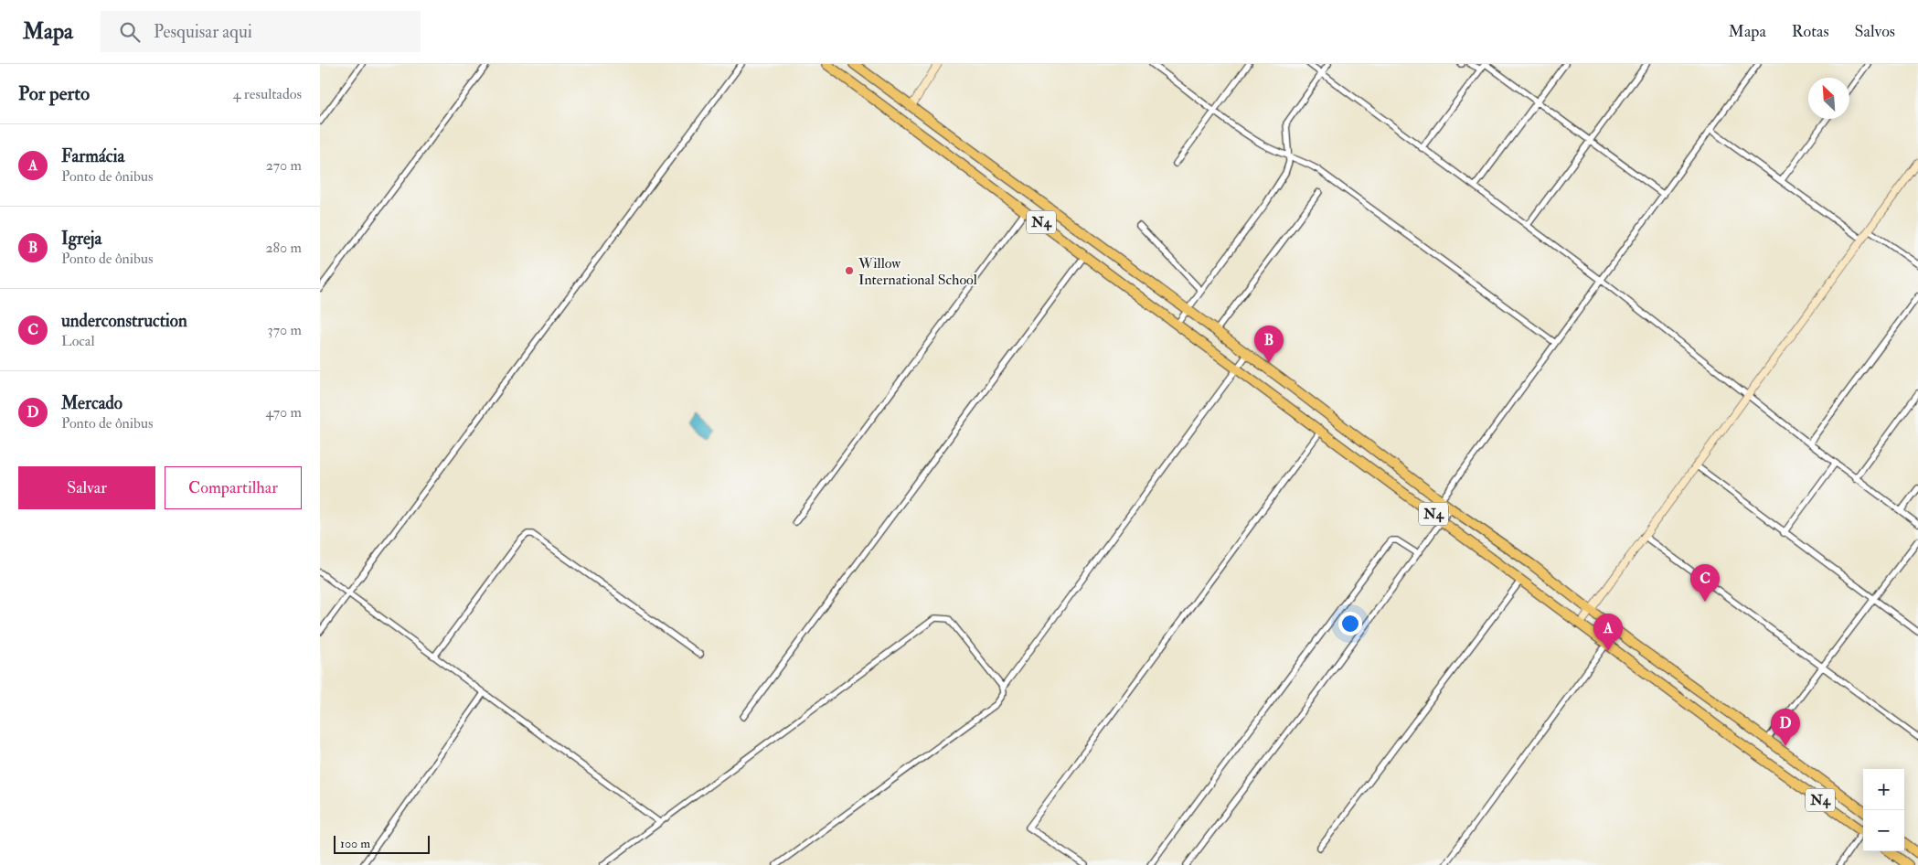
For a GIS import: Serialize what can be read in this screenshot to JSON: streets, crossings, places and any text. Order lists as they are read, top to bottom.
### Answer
{
  "streets": {
    "highway": ["N4"]
  },
  "places": ["Willow International School"],
  "scale_bar": "100 m",
  "north": "top left",
  "page": {
    "header": "Mapa",
    "search": "Pesquisar aqui",
    "nav": ["Mapa", "Rotas", "Salvos"],
    "heading": ["Por perto", "4 resultados"],
    "list": [
      {
        "mark": "A",
        "name": "Farmácia",
        "note": "Ponto de ônibus",
        "value": "270 m"
      },
      {
        "mark": "B",
        "name": "Igreja",
        "note": "Ponto de ônibus",
        "value": "280 m"
      },
      {
        "mark": "C",
        "name": "underconstruction",
        "note": "Local",
        "value": "370 m"
      },
      {
        "mark": "D",
        "name": "Mercado",
        "note": "Ponto de ônibus",
        "value": "470 m"
      }
    ],
    "pins": [
      "B",
      "C",
      "A",
      "D"
    ],
    "buttons": ["Salvar", "Compartilhar"],
    "map_buttons": ["+", "−"],
    "scale": "100 m"
  }
}
